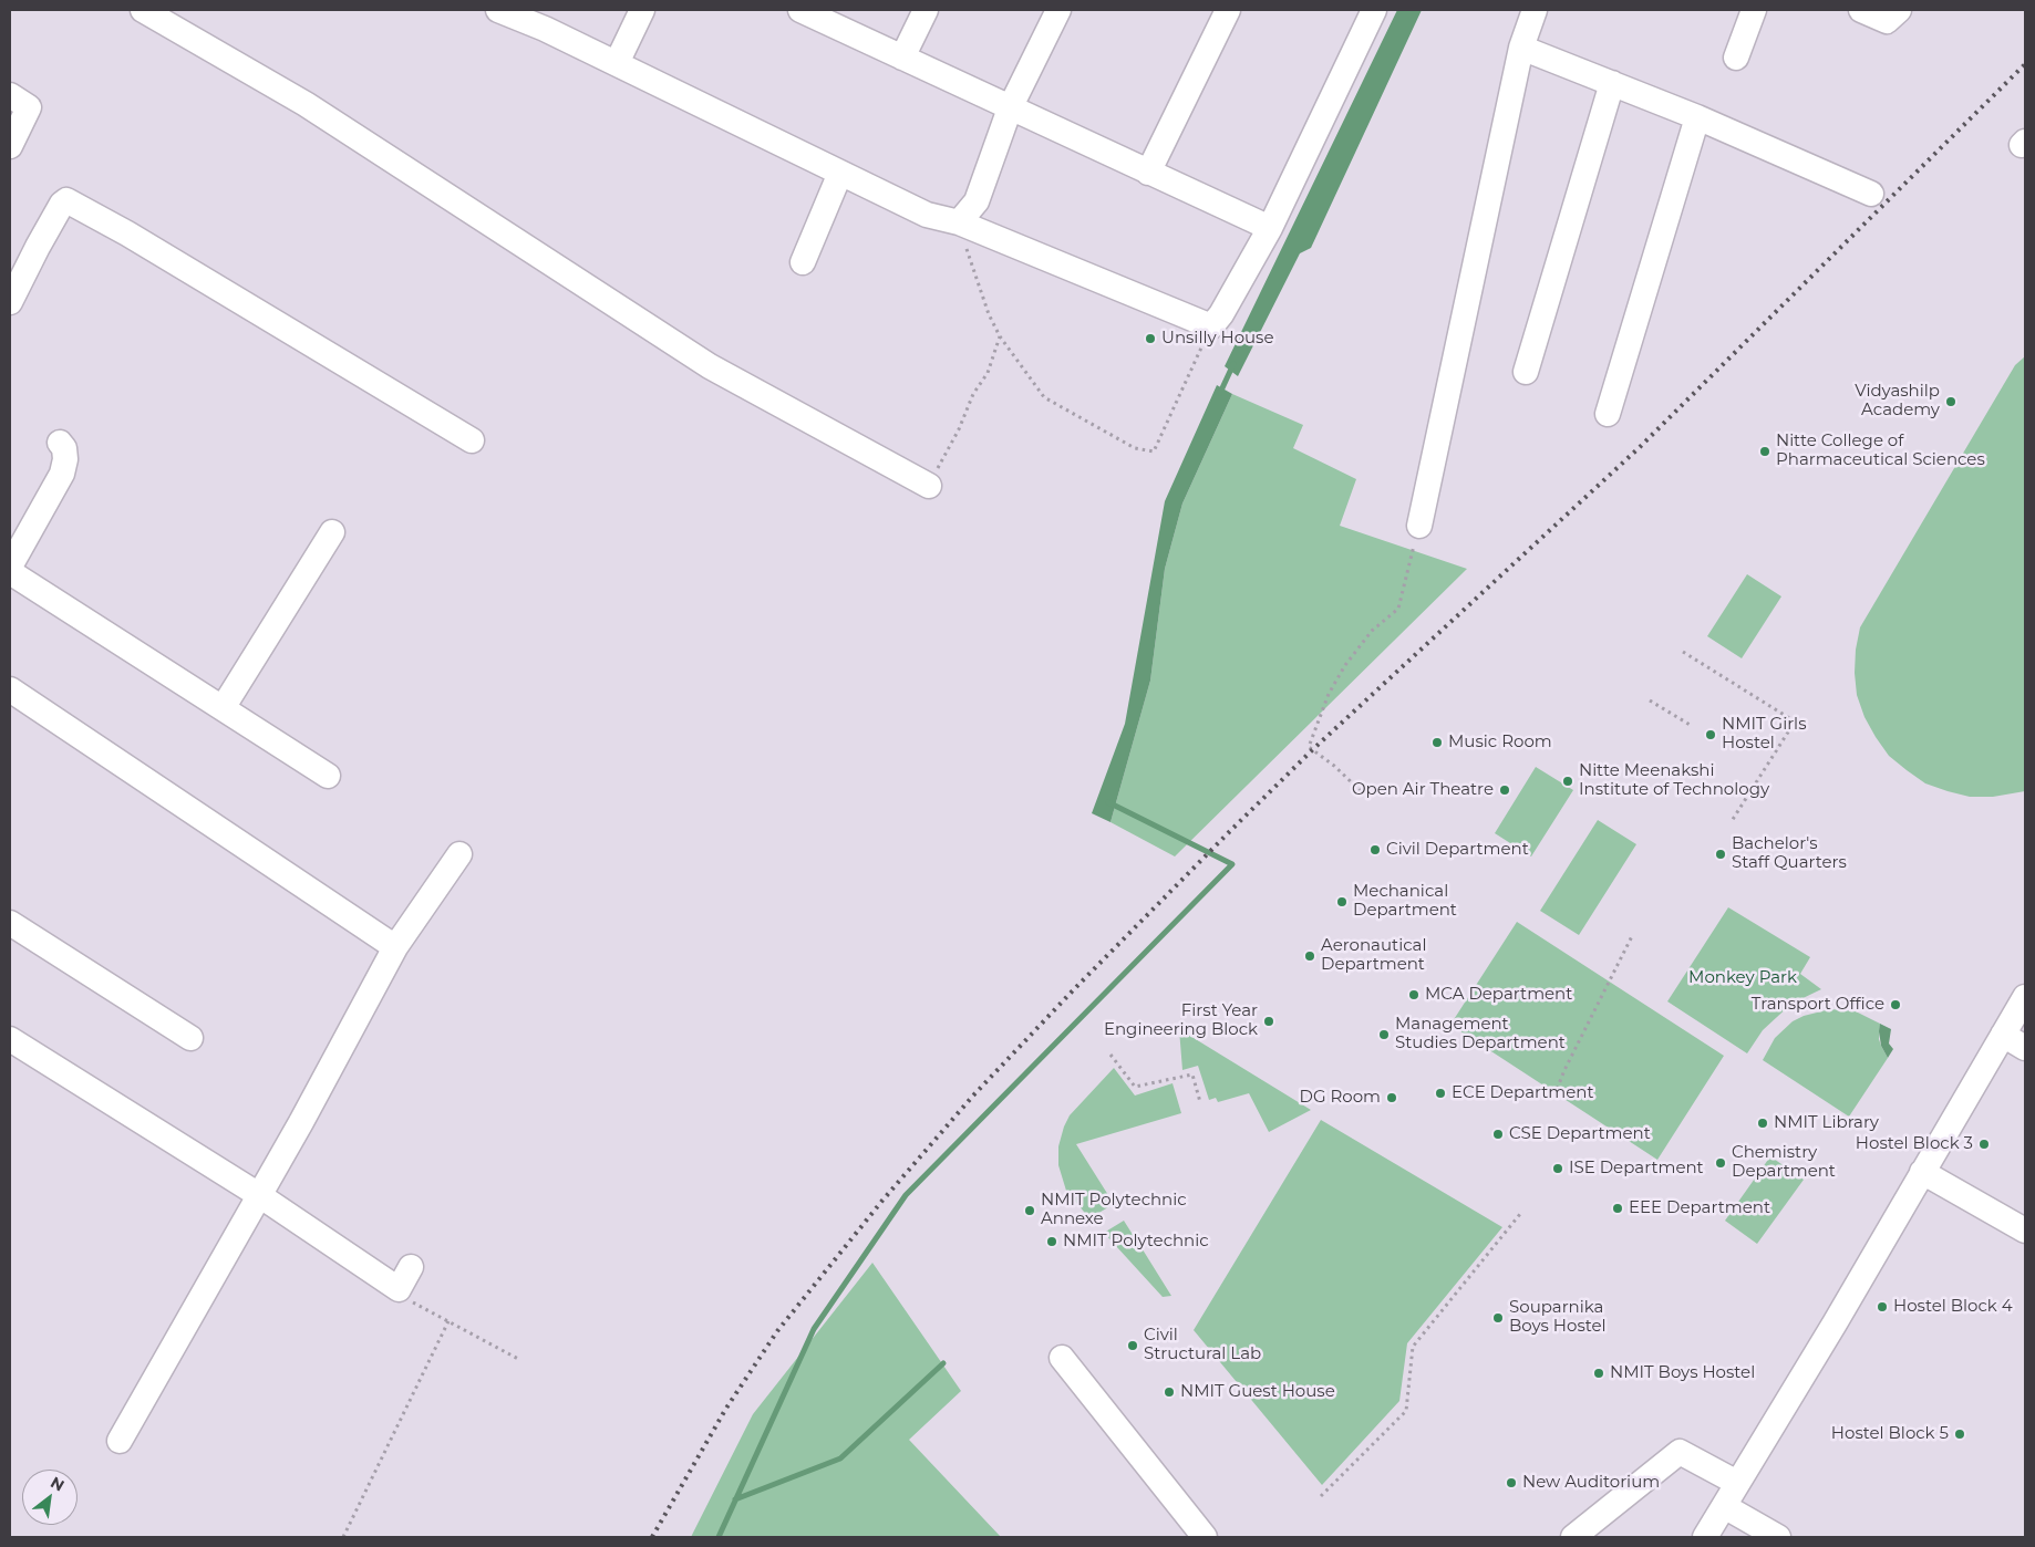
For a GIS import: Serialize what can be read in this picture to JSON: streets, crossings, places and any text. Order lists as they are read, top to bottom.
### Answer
{
  "parks": ["Monkey Park"],
  "places": [
    "Unsilly House",
    "Vidyashilp Academy",
    "Nitte College of Pharmaceutical Sciences",
    "NMIT Girls Hostel",
    "Music Room",
    "Nitte Meenakshi Institute of Technology",
    "Open Air Theatre",
    "Civil Department",
    "Bachelor's Staff Quarters",
    "Mechanical Department",
    "Aeronautical Department",
    "MCA Department",
    "Transport Office",
    "First Year Engineering Block",
    "Management Studies Department",
    "ECE Department",
    "DG Room",
    "NMIT Library",
    "CSE Department",
    "Hostel Block 3",
    "Chemistry Department",
    "ISE Department",
    "EEE Department",
    "NMIT Polytechnic Annexe",
    "NMIT Polytechnic",
    "Hostel Block 4",
    "Souparnika Boys Hostel",
    "Civil Structural Lab",
    "NMIT Boys Hostel",
    "NMIT Guest House",
    "Hostel Block 5",
    "New Auditorium"
  ],
  "north": "top right"
}
